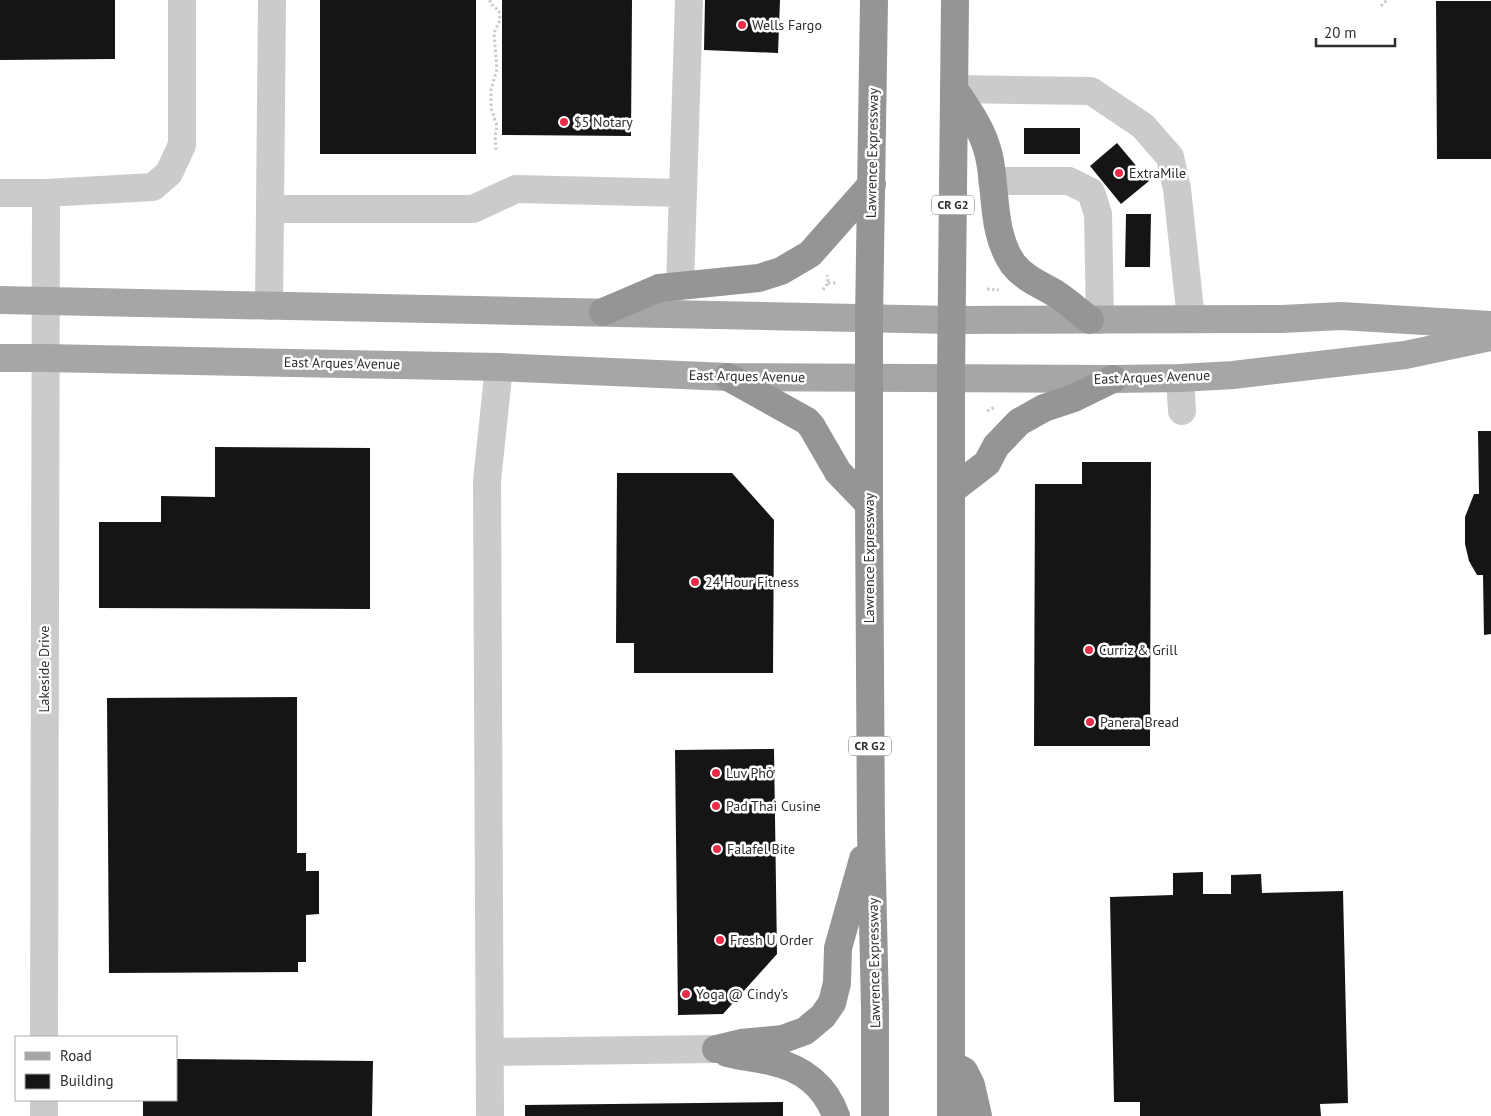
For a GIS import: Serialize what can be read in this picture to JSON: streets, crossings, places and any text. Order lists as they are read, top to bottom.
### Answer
{
  "streets": {
    "highway": ["Lawrence Expressway", "CR G2"],
    "main road": ["East Arques Avenue"],
    "street": ["Lakeside Drive"]
  },
  "crossings": [
    ["Lawrence Expressway", "East Arques Avenue"],
    ["CR G2", "East Arques Avenue"],
    ["East Arques Avenue", "Lakeside Drive"]
  ],
  "places": [
    "Wells Fargo",
    "$5 Notary",
    "ExtraMile",
    "24 Hour Fitness",
    "Curriz & Grill",
    "Panera Bread",
    "Luv Phở",
    "Pad Thai Cusine",
    "Falafel Bite",
    "Fresh U Order",
    "Yoga @ Cindy’s"
  ],
  "legend": ["Road", "Building"],
  "scale_bar": "20 m"
}
